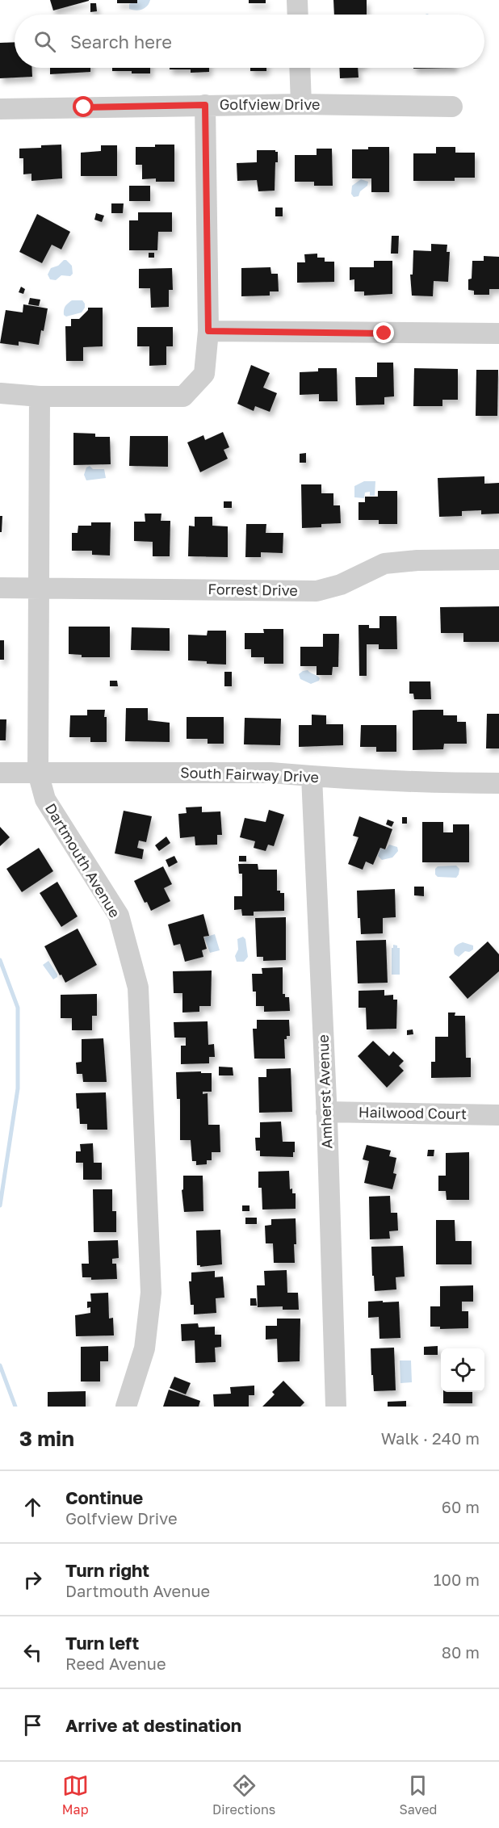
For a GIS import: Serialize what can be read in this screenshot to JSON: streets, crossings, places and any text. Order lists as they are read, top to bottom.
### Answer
{
  "streets": {
    "street": [
      "Golfview Drive",
      "Forrest Drive",
      "South Fairway Drive",
      "Dartmouth Avenue",
      "Amherst Avenue",
      "Hailwood Court"
    ]
  },
  "crossings": [
    ["Forrest Drive", "Dartmouth Avenue"],
    ["South Fairway Drive", "Dartmouth Avenue"],
    ["South Fairway Drive", "Amherst Avenue"],
    ["Amherst Avenue", "Hailwood Court"]
  ],
  "page": {
    "search": "Search here",
    "heading": ["3 min", "Walk · 240 m"],
    "list": [
      ["Continue", "Golfview Drive", "60 m"],
      ["Turn right", "Dartmouth Avenue", "100 m"],
      ["Turn left", "Reed Avenue", "80 m"],
      "Arrive at destination"
    ],
    "nav": ["Map", "Directions", "Saved"]
  }
}
